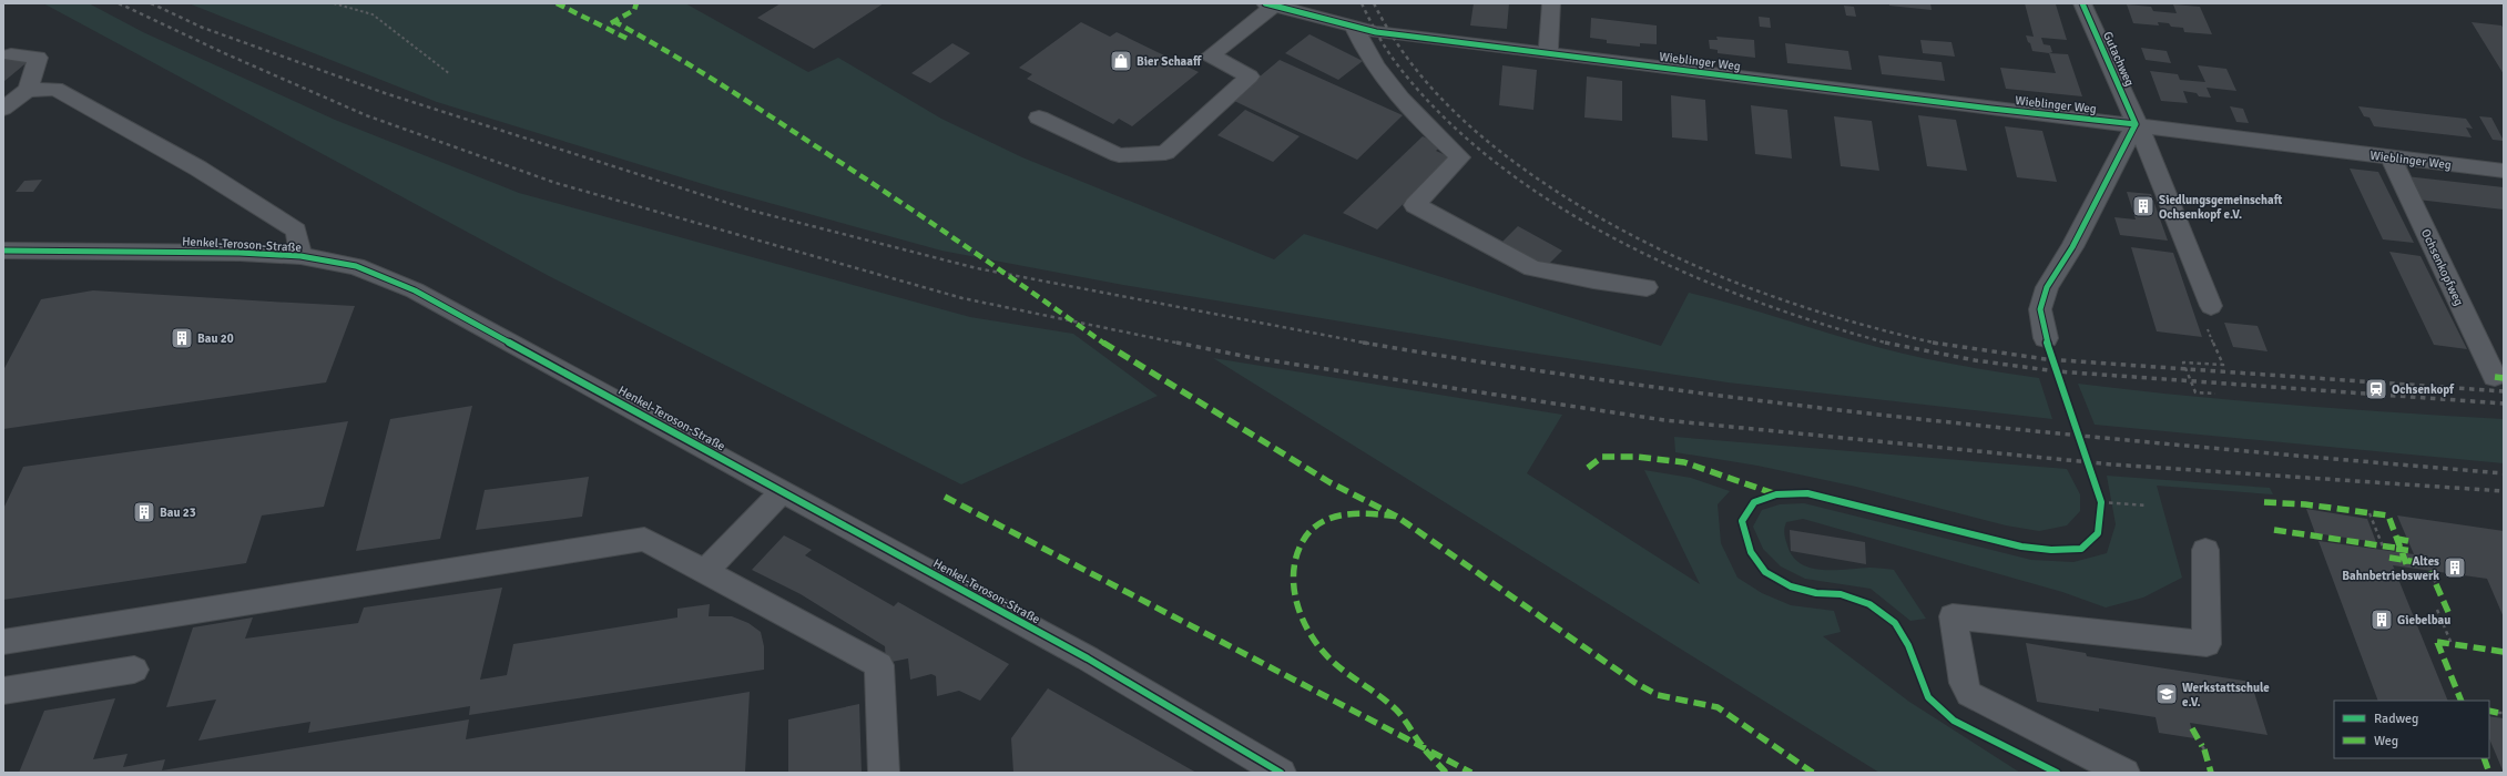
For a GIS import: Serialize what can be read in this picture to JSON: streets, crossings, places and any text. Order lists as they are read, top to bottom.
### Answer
{
  "streets": {
    "street": [
      "Gutachweg",
      "Wieblinger Weg",
      "Henkel-Teroson-Straße",
      "Ochsenkopfweg"
    ]
  },
  "crossings": [
    ["Gutachweg", "Wieblinger Weg"],
    ["Wieblinger Weg", "Ochsenkopfweg"]
  ],
  "places": {
    "shop": ["Bier Schaaff"],
    "building": [
      "Siedlungsgemeinschaft Ochsenkopf e.V.",
      "Bau 20",
      "Bau 23",
      "Altes Bahnbetriebswerk",
      "Giebelbau"
    ],
    "station": ["Ochsenkopf"],
    "school or university": ["Werkstattschule e.V."]
  },
  "legend": ["Radweg", "Weg"]
}
